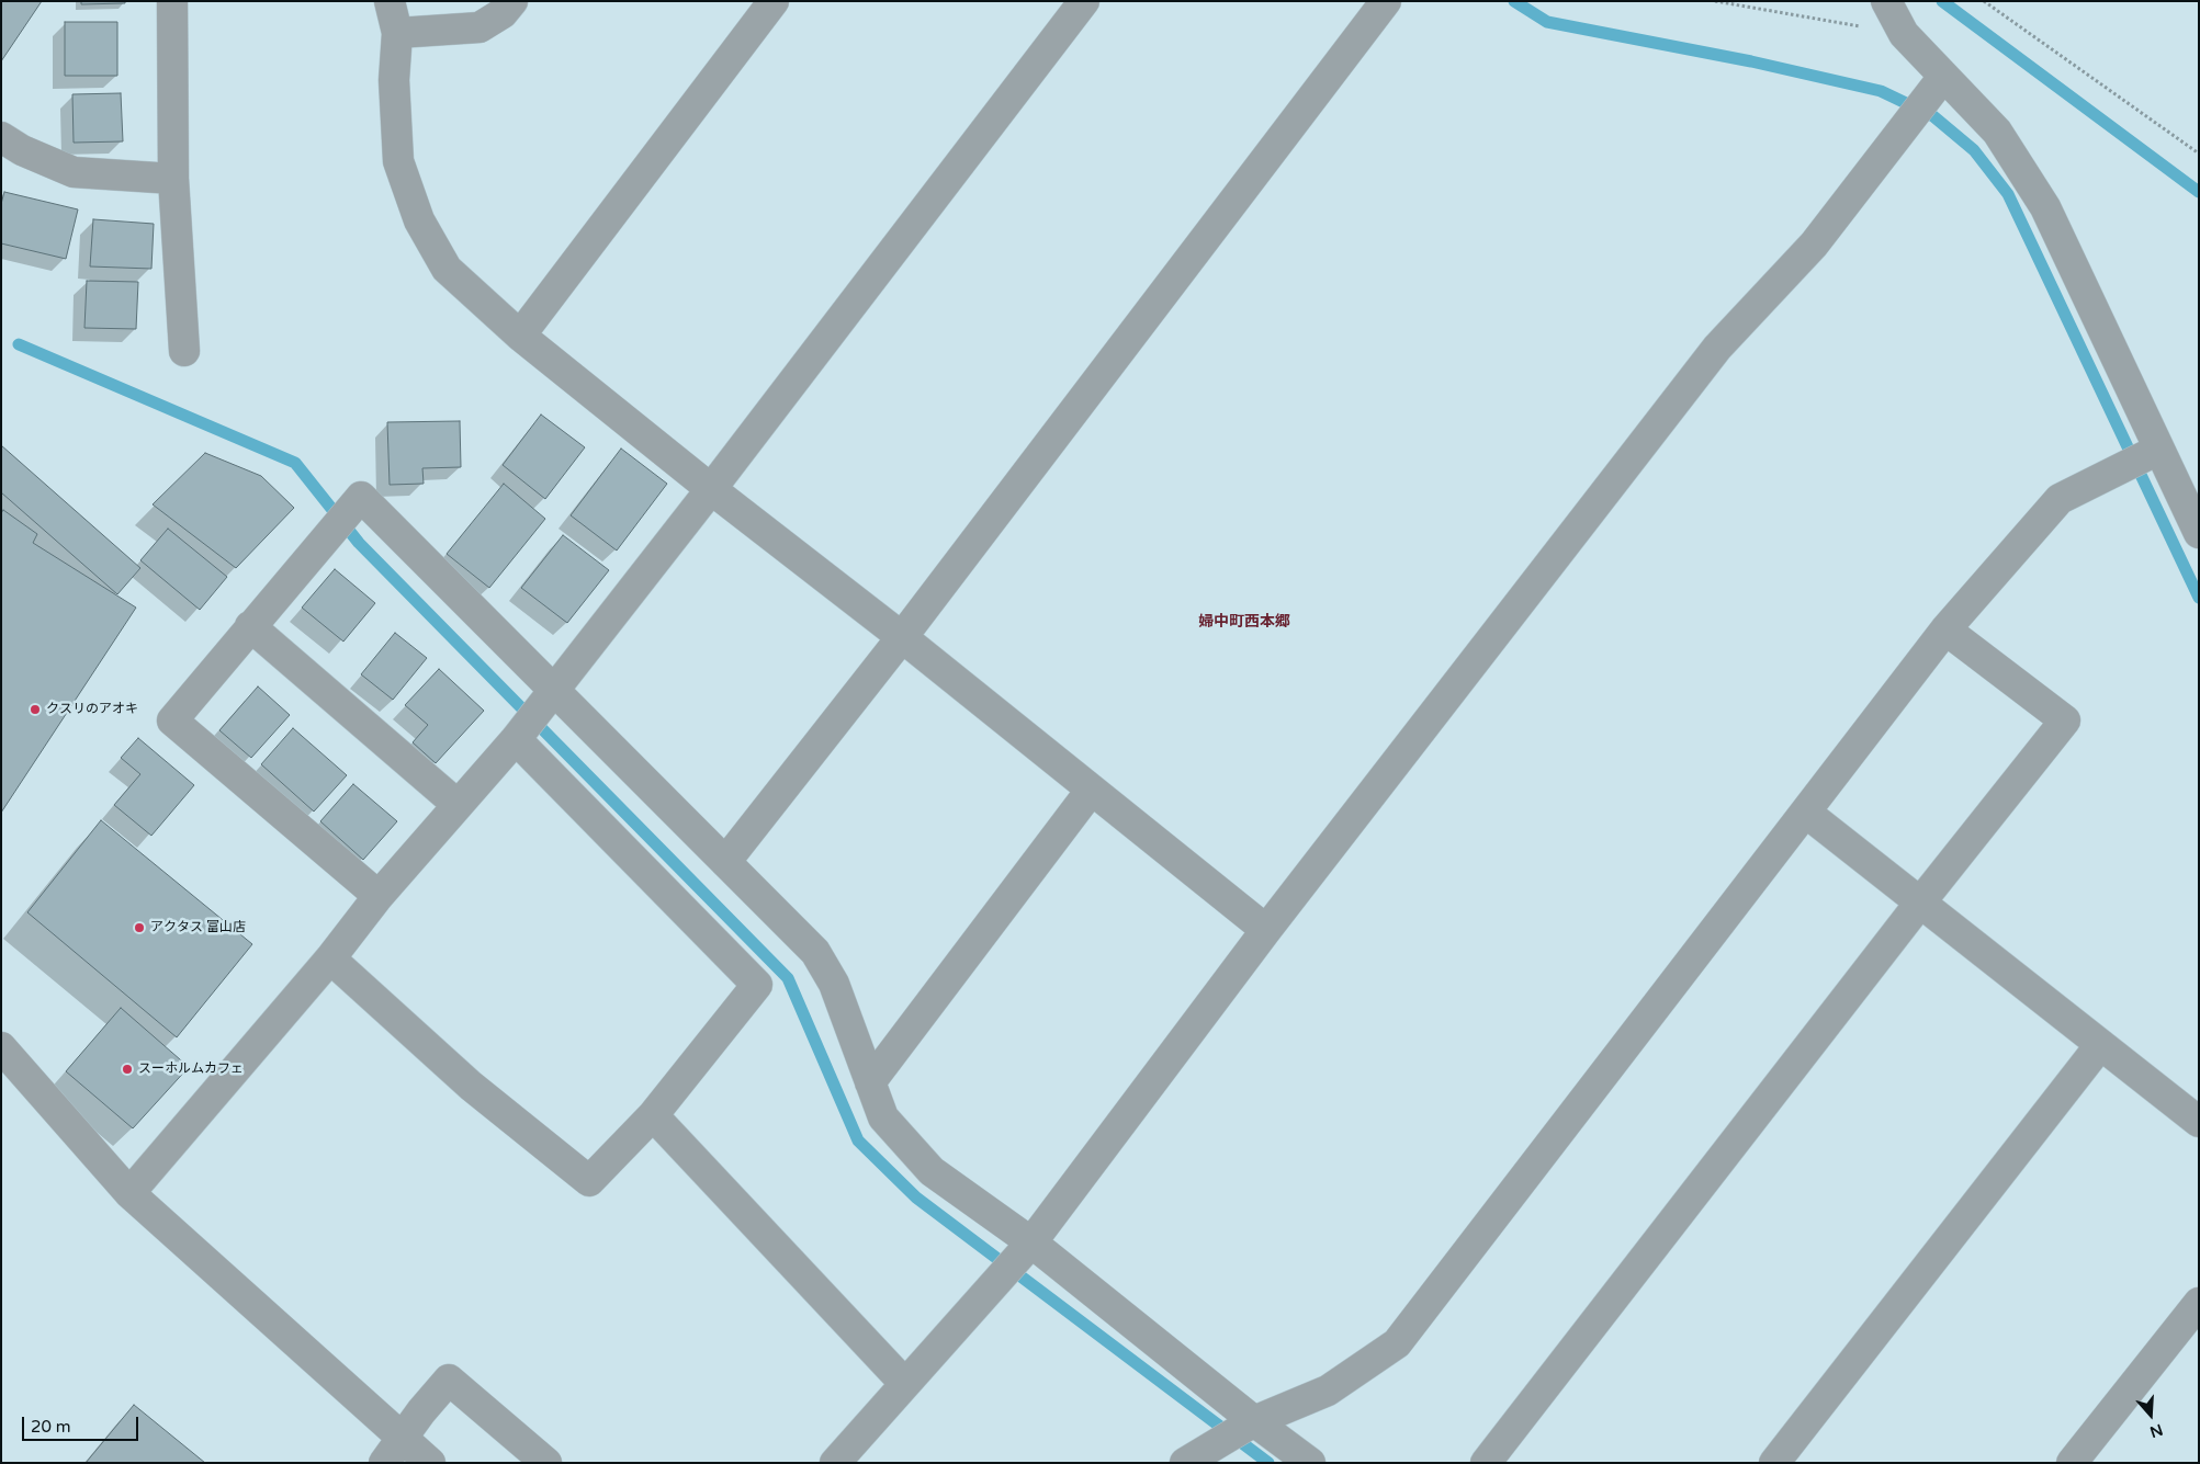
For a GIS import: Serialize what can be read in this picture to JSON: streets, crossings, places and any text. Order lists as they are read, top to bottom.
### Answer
{
  "districts": ["婦中町西本郷"],
  "places": ["クスリのアオキ", "アクタス 富山店", "スーホルムカフェ"],
  "scale_bar": "20 m",
  "north": "bottom"
}
